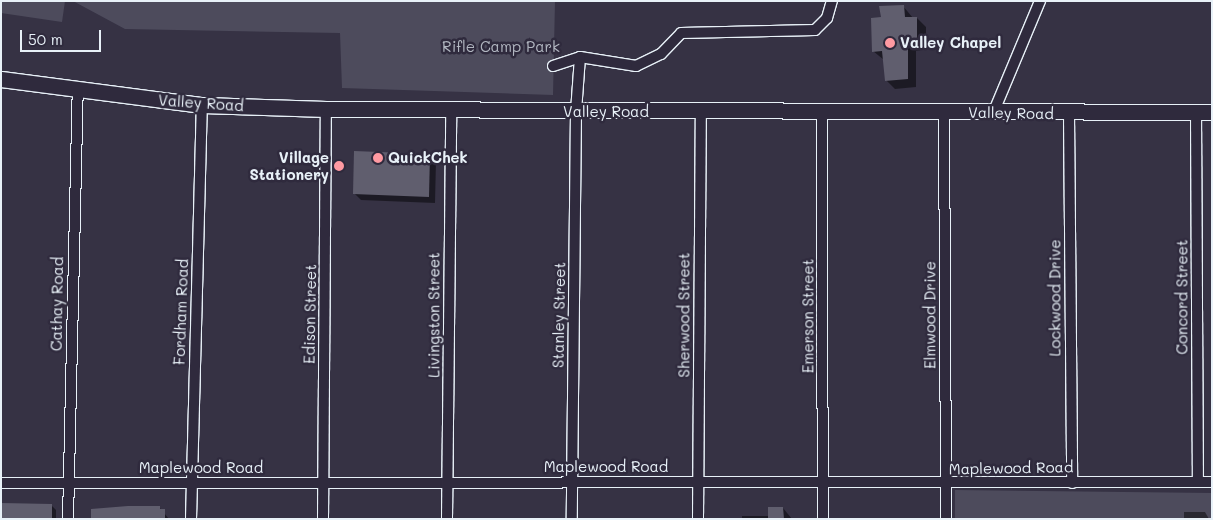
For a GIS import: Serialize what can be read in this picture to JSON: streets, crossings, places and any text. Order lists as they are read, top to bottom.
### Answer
{
  "streets": {
    "main road": ["Valley Road"],
    "street": [
      "Concord Street",
      "Lockwood Drive",
      "Cathay Road",
      "Fordham Road",
      "Edison Street",
      "Livingston Street",
      "Stanley Street",
      "Sherwood Street",
      "Elmwood Drive",
      "Emerson Street",
      "Maplewood Road"
    ]
  },
  "crossings": [
    ["Valley Road", "Concord Street"],
    ["Valley Road", "Lockwood Drive"],
    ["Valley Road", "Cathay Road"],
    ["Valley Road", "Fordham Road"],
    ["Valley Road", "Edison Street"],
    ["Valley Road", "Livingston Street"],
    ["Valley Road", "Stanley Street"],
    ["Valley Road", "Sherwood Street"],
    ["Valley Road", "Elmwood Drive"],
    ["Valley Road", "Emerson Street"],
    ["Concord Street", "Maplewood Road"],
    ["Lockwood Drive", "Maplewood Road"],
    ["Cathay Road", "Maplewood Road"],
    ["Fordham Road", "Maplewood Road"],
    ["Edison Street", "Maplewood Road"],
    ["Livingston Street", "Maplewood Road"],
    ["Stanley Street", "Maplewood Road"],
    ["Sherwood Street", "Maplewood Road"],
    ["Elmwood Drive", "Maplewood Road"],
    ["Emerson Street", "Maplewood Road"]
  ],
  "parks": ["Rifle Camp Park"],
  "places": ["Valley Chapel", "QuickChek", "Village Stationery"],
  "scale_bar": "50 m"
}
